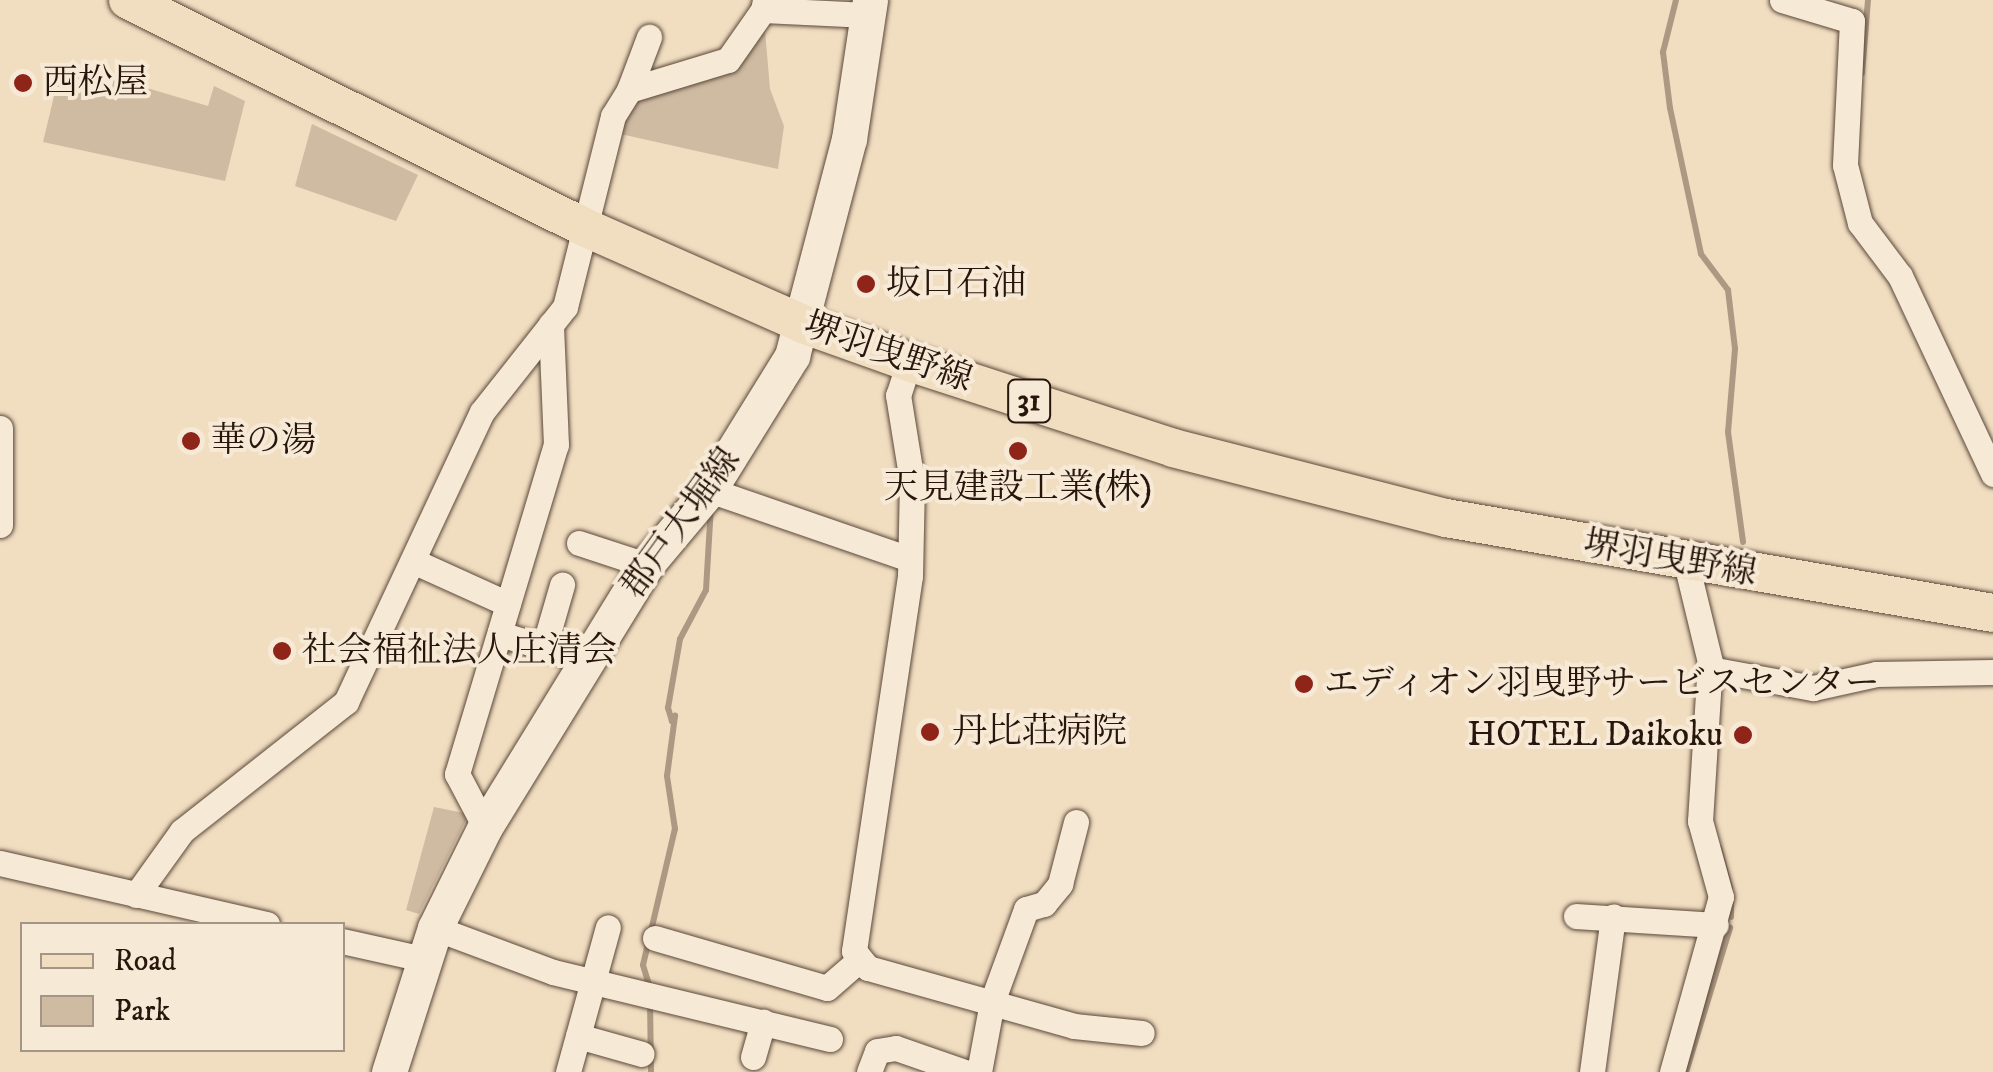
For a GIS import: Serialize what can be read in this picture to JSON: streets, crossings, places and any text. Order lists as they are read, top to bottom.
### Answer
{
  "streets": {
    "main road": ["堺羽曳野線", "31", "郡戸大堀線"]
  },
  "crossings": [
    ["堺羽曳野線", "郡戸大堀線"]
  ],
  "places": [
    "西松屋",
    "坂口石油",
    "華の湯",
    "天見建設工業(株)",
    "社会福祉法人庄清会",
    "エディオン羽曳野サービスセンター",
    "丹比荘病院",
    "HOTEL Daikoku"
  ],
  "legend": ["Road", "Park"]
}
